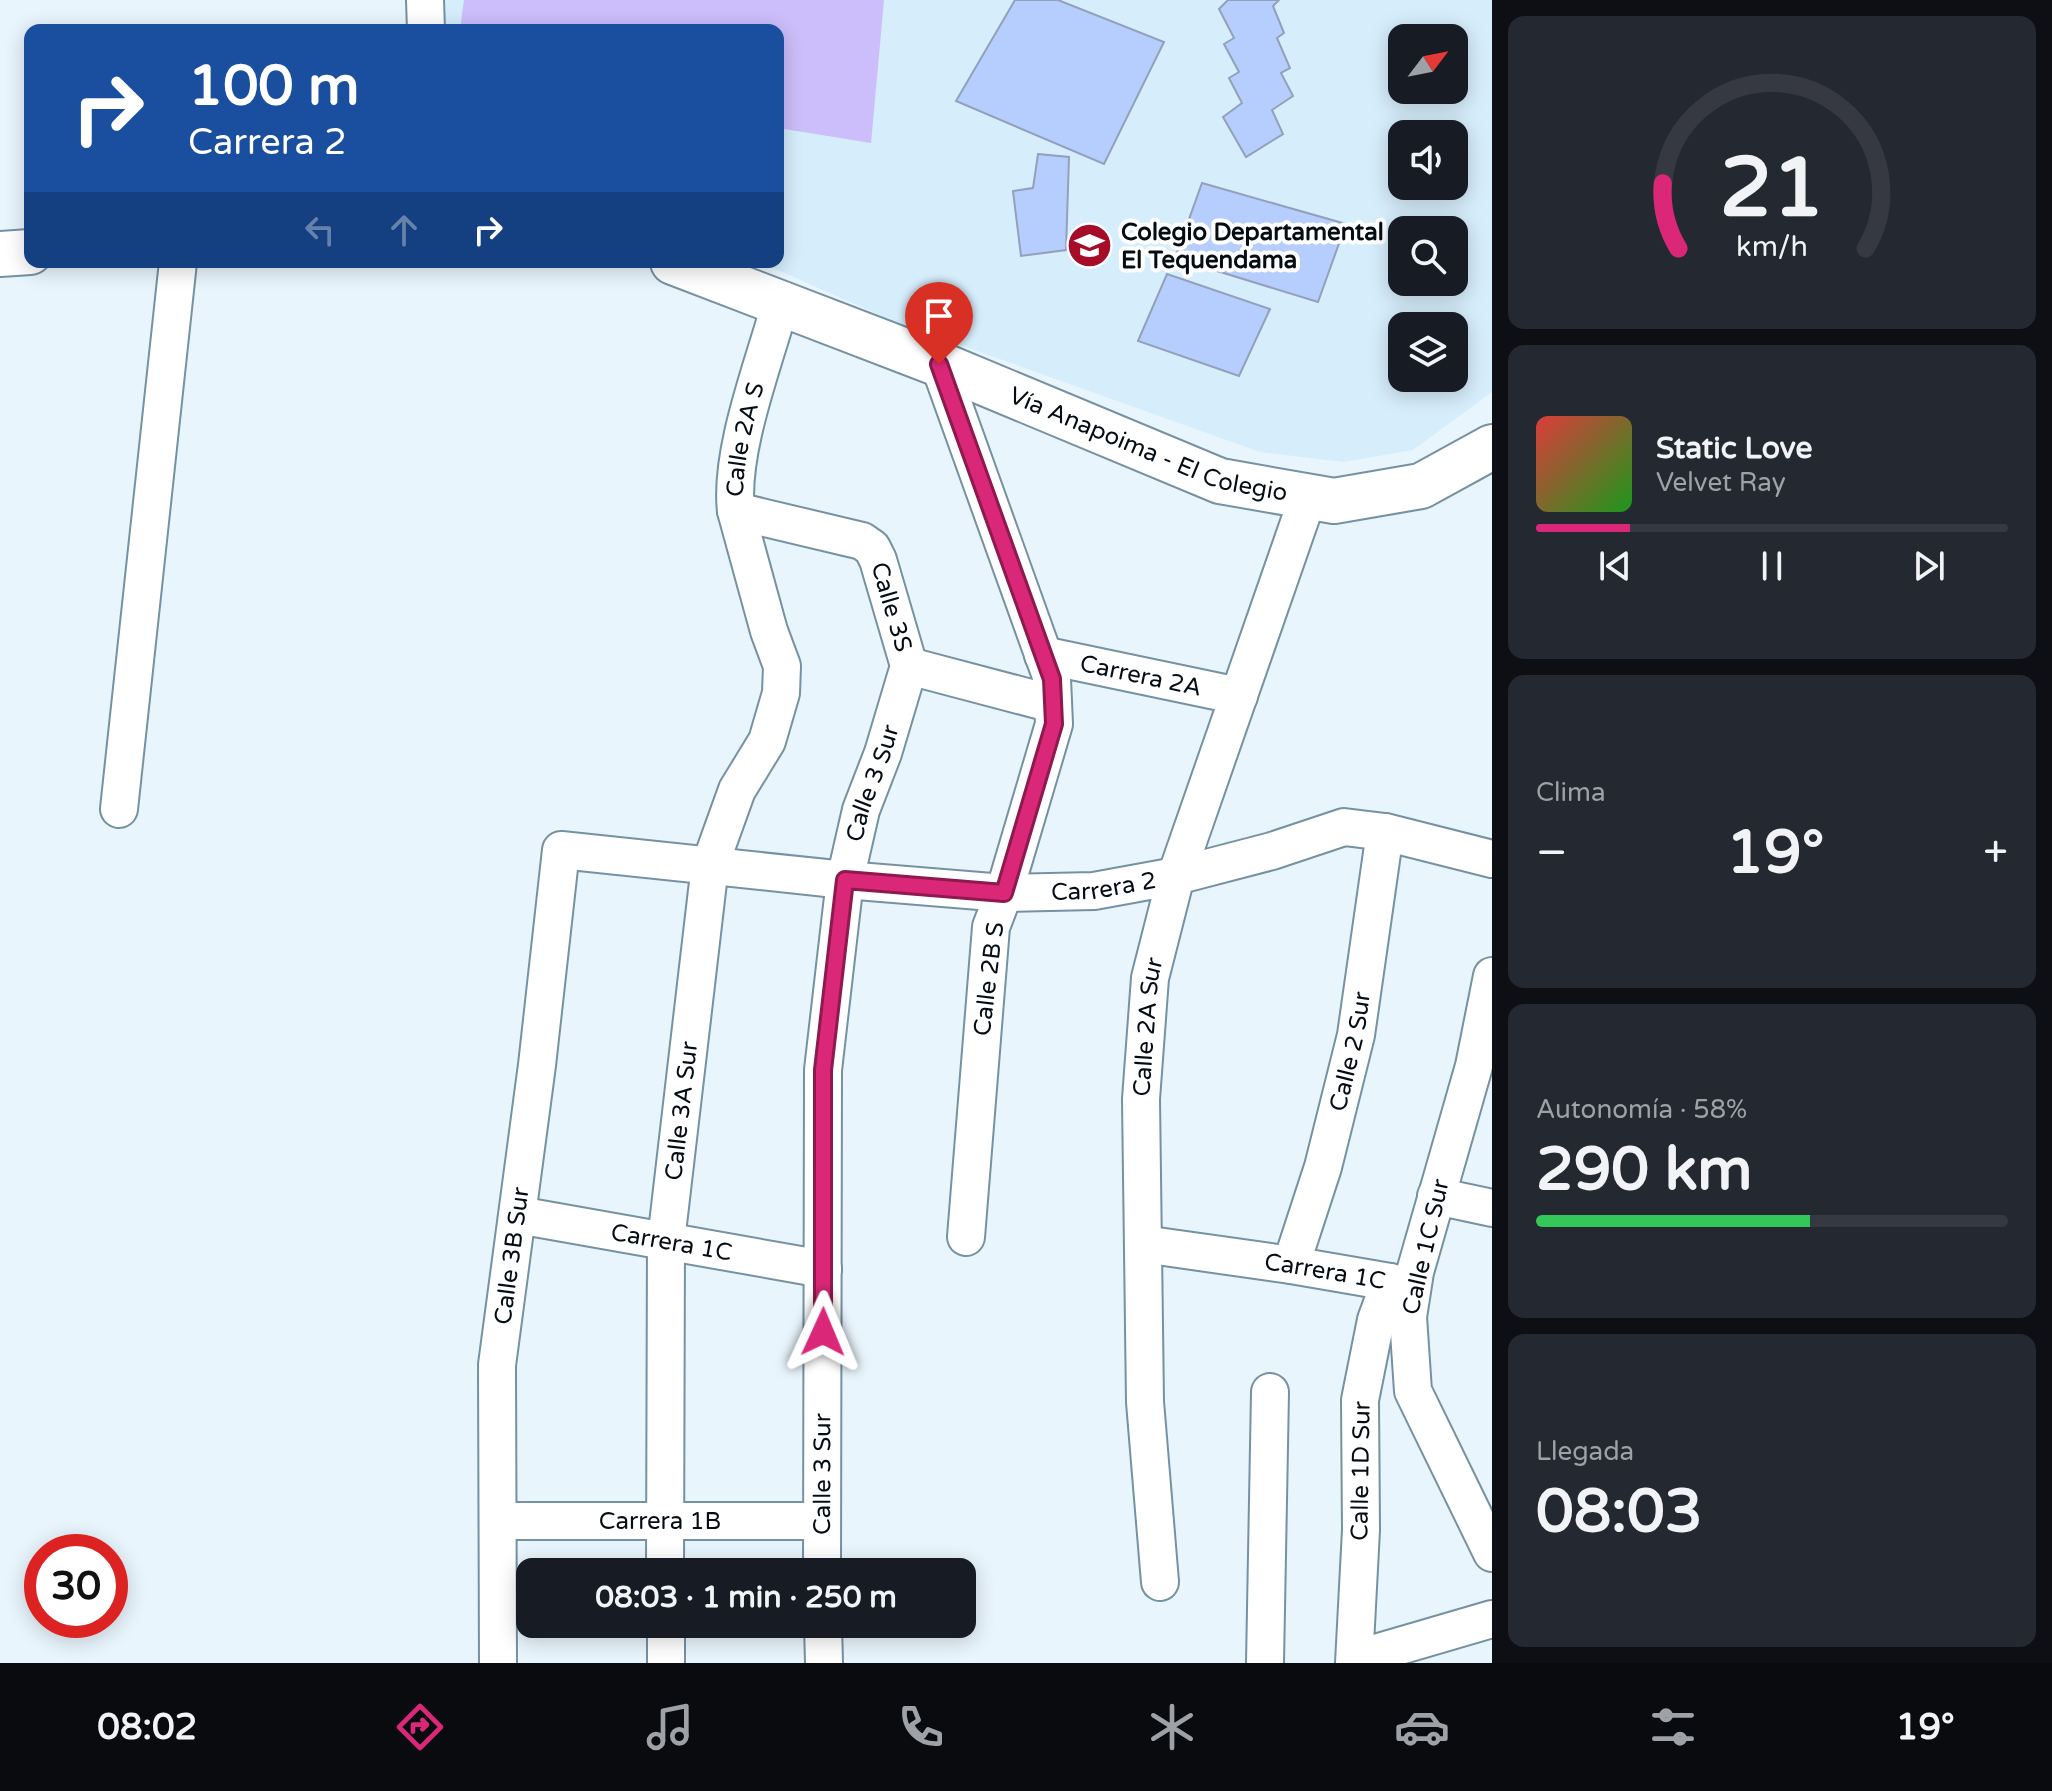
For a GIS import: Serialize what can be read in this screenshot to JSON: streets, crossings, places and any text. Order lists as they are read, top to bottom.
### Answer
{
  "streets": {
    "main road": ["Vía Anapoima - El Colegio"],
    "street": [
      "Calle 2A S",
      "Calle 3S",
      "Carrera 2A",
      "Calle 3 Sur",
      "Carrera 2",
      "Calle 2B S",
      "Calle 2A Sur",
      "Calle 2 Sur",
      "Calle 3A Sur",
      "Carrera 1C",
      "Calle 1C Sur",
      "Calle 3B Sur",
      "Calle 1D Sur",
      "Carrera 1B"
    ]
  },
  "crossings": [
    ["Calle 2A S", "Vía Anapoima - El Colegio"],
    ["Calle 2A S", "Calle 3S"],
    ["Calle 2A S", "Calle 3A Sur"],
    ["Vía Anapoima - El Colegio", "Calle 2B S"],
    ["Vía Anapoima - El Colegio", "Calle 2A Sur"],
    ["Calle 3S", "Calle 3 Sur"],
    ["Carrera 2A", "Calle 2B S"],
    ["Carrera 2A", "Calle 2A Sur"],
    ["Calle 3 Sur", "Carrera 2"],
    ["Calle 3 Sur", "Carrera 1C"],
    ["Calle 3 Sur", "Carrera 1B"],
    ["Carrera 2", "Calle 2B S"],
    ["Carrera 2", "Calle 2A Sur"],
    ["Carrera 2", "Calle 2 Sur"],
    ["Carrera 2", "Calle 3A Sur"],
    ["Carrera 2", "Calle 3B Sur"],
    ["Calle 2A Sur", "Carrera 1C"],
    ["Calle 2 Sur", "Carrera 1C"],
    ["Calle 3A Sur", "Carrera 1C"],
    ["Calle 3A Sur", "Carrera 1B"],
    ["Carrera 1C", "Calle 1C Sur"],
    ["Carrera 1C", "Calle 3B Sur"],
    ["Carrera 1C", "Calle 1D Sur"],
    ["Calle 1C Sur", "Calle 1D Sur"],
    ["Calle 3B Sur", "Carrera 1B"]
  ],
  "places": {
    "school or university": ["Colegio Departamental El Tequendama"]
  },
  "north": "top right",
  "page": {
    "turn": ["100 m", "Carrera 2"],
    "song": ["Static Love", "Velvet Ray"],
    "tile": [
      "Clima",
      ["Autonomía · 58%", "290 km"],
      ["Llegada", "08:03"]
    ],
    "heat": ["−", "19°", "+"],
    "limit": "30",
    "trip": "08:03 · 1 min · 250 m",
    "tabs": ["08:02", "19°"],
    "gauge": ["21", "km/h"]
  }
}
